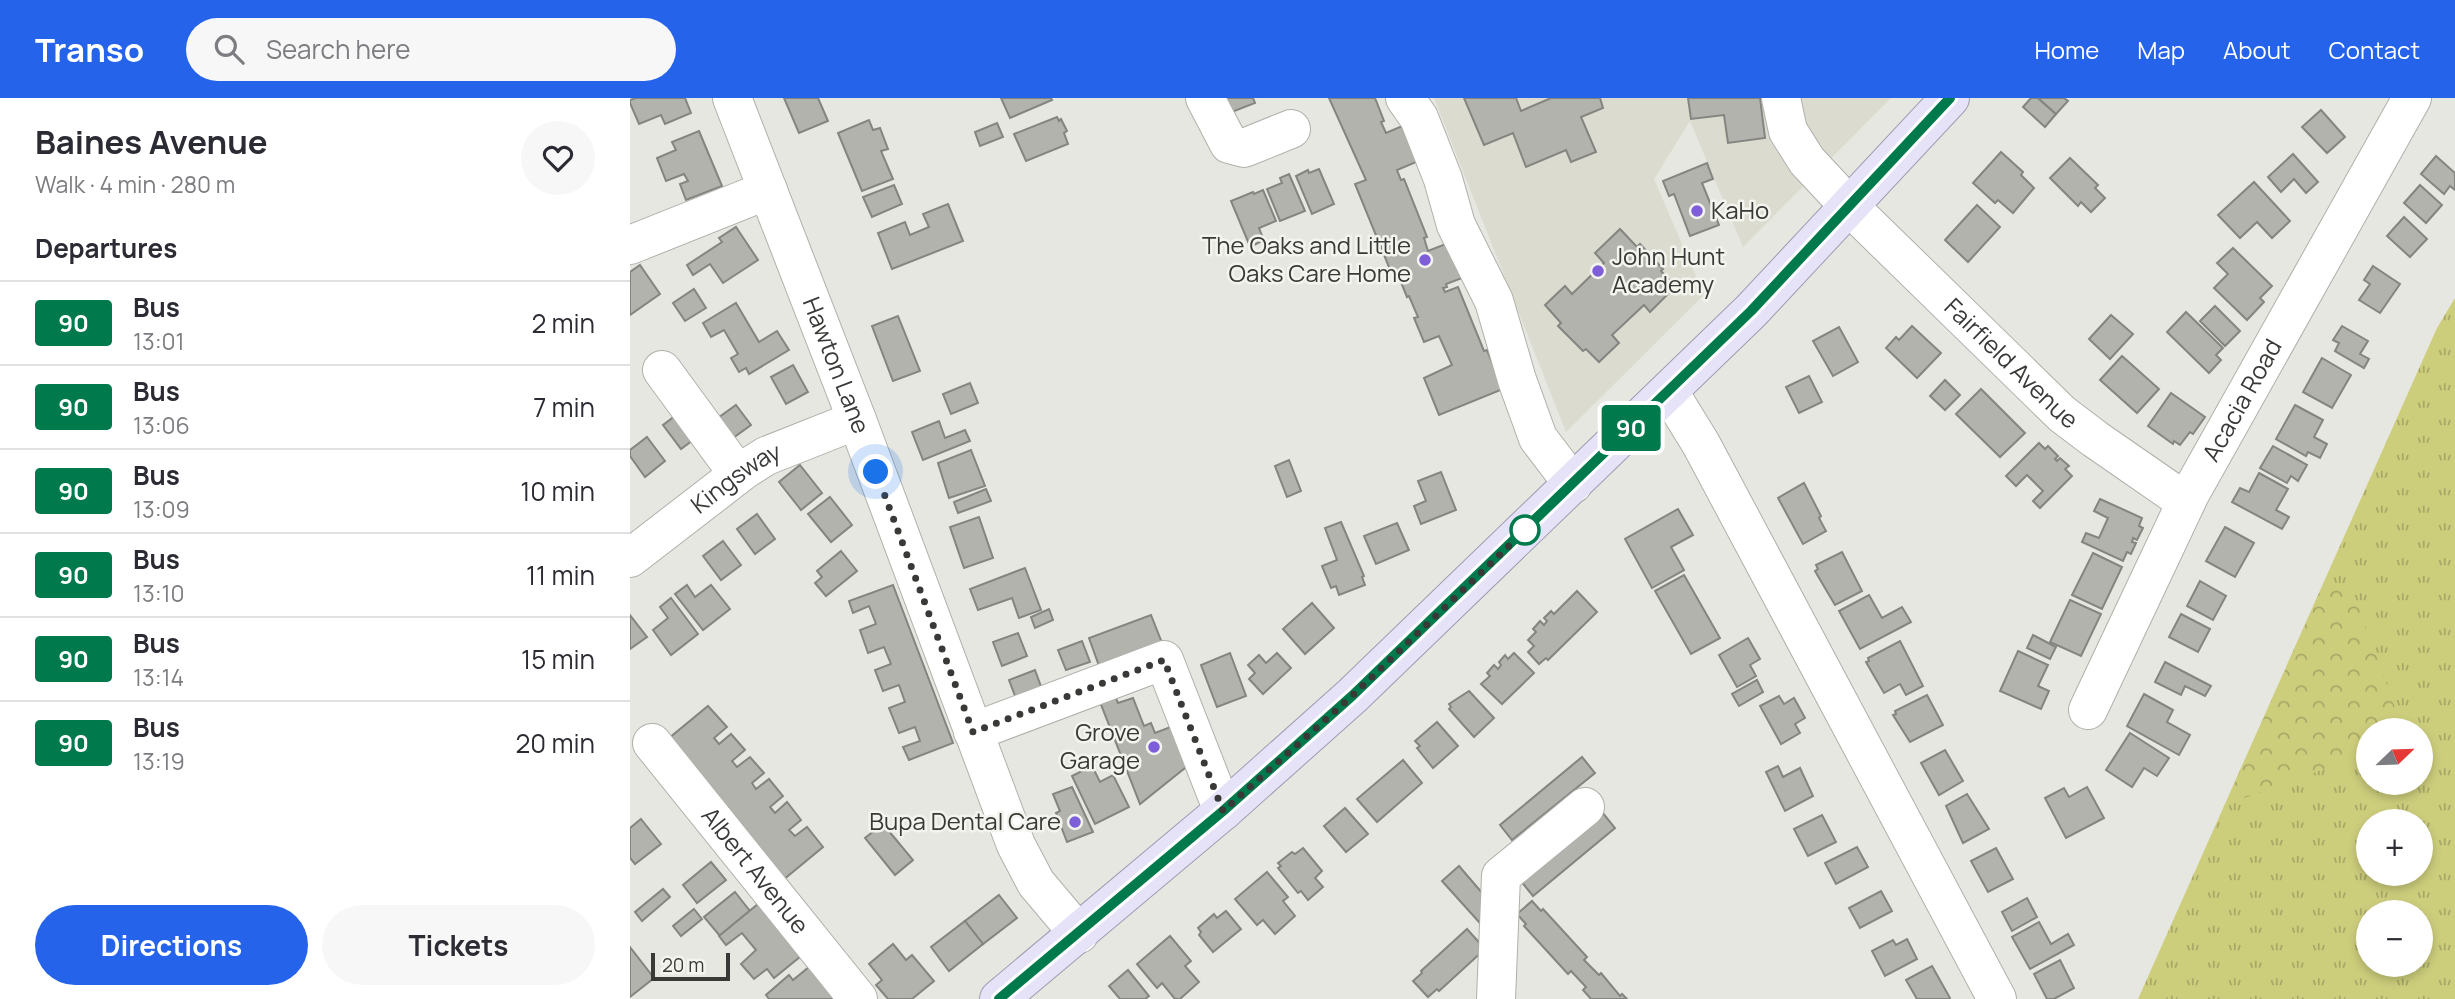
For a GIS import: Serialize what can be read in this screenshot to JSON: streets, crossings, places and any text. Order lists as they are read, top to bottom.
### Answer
{
  "streets": {
    "street": [
      "Fairfield Avenue",
      "Hawton Lane",
      "Acacia Road",
      "Kingsway",
      "Albert Avenue"
    ]
  },
  "crossings": [
    ["Fairfield Avenue", "Acacia Road"],
    ["Hawton Lane", "Kingsway"]
  ],
  "places": [
    "KaHo",
    "The Oaks and Little Oaks Care Home",
    "John Hunt Academy",
    "Grove Garage",
    "Bupa Dental Care"
  ],
  "lines": ["bus line 90"],
  "scale_bar": "20 m",
  "north": "top right",
  "page": {
    "header": "Transo",
    "search": "Search here",
    "nav": [
      "Home",
      "Map",
      "About",
      "Contact"
    ],
    "heading": [
      ["Baines Avenue", "Walk · 4 min · 280 m"],
      "Departures"
    ],
    "on_map": "90",
    "list": [
      {
        "mark": "90",
        "name": "Bus",
        "note": "13:01",
        "value": "2 min"
      },
      {
        "mark": "90",
        "name": "Bus",
        "note": "13:06",
        "value": "7 min"
      },
      {
        "mark": "90",
        "name": "Bus",
        "note": "13:09",
        "value": "10 min"
      },
      {
        "mark": "90",
        "name": "Bus",
        "note": "13:10",
        "value": "11 min"
      },
      {
        "mark": "90",
        "name": "Bus",
        "note": "13:14",
        "value": "15 min"
      },
      {
        "mark": "90",
        "name": "Bus",
        "note": "13:19",
        "value": "20 min"
      }
    ],
    "map_buttons": ["+", "−"],
    "buttons": ["Directions", "Tickets"],
    "scale": "20 m"
  }
}
